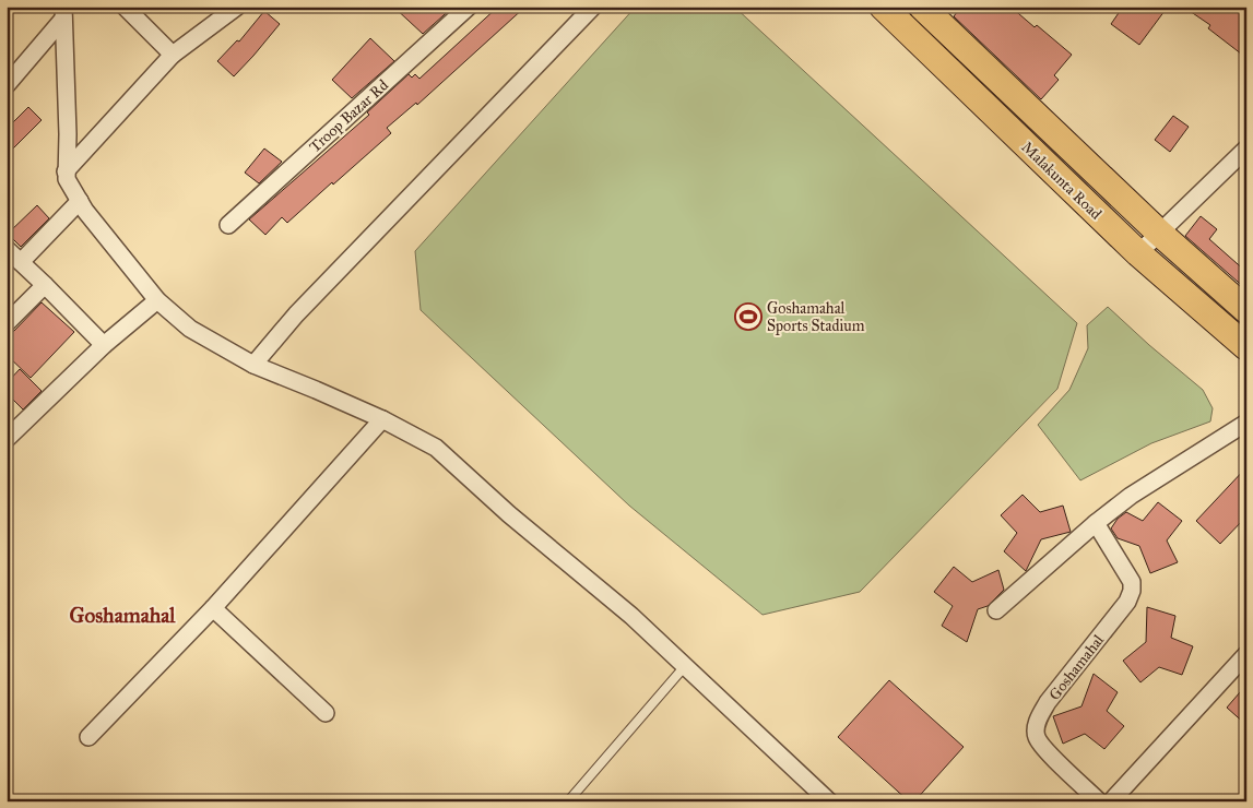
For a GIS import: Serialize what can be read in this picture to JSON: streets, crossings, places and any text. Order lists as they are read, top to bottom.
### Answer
{
  "streets": {
    "main road": ["Malakunta Road"],
    "street": ["Troop Bazar Rd", "Goshamahal"]
  },
  "districts": ["Goshamahal"],
  "places": {
    "sports": ["Goshamahal Sports Stadium"]
  }
}
